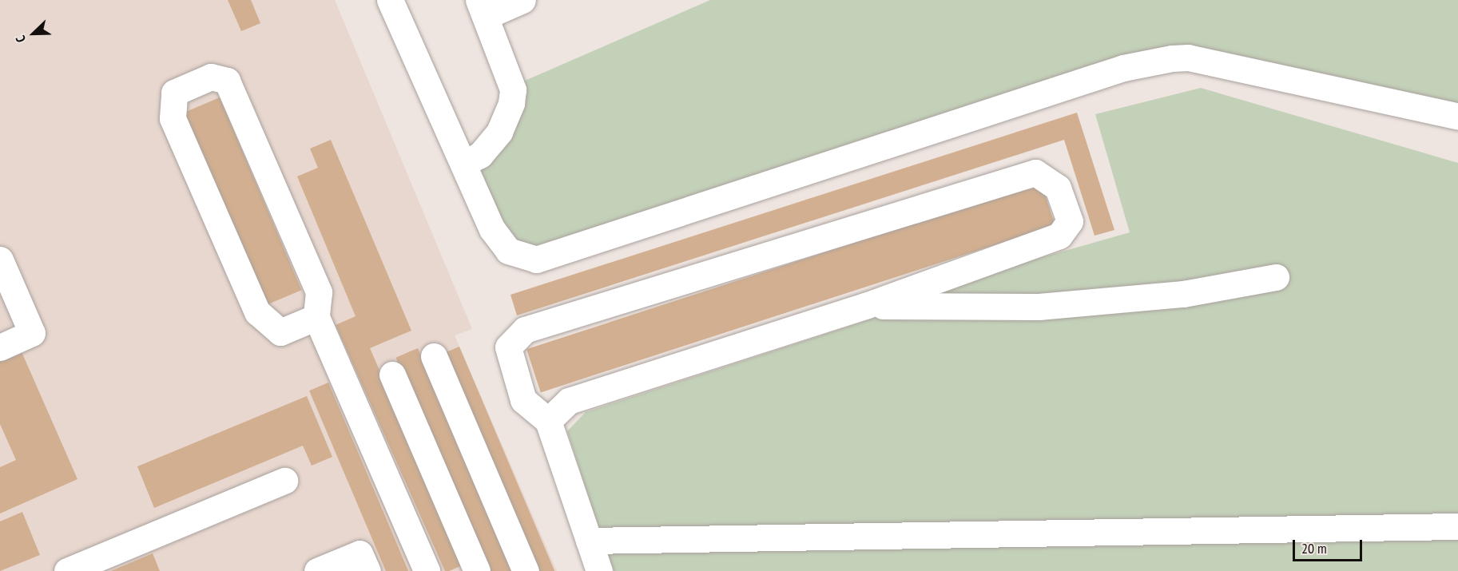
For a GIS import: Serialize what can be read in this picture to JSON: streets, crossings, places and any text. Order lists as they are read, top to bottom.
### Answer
{
  "scale_bar": "20 m",
  "north": "bottom left"
}
